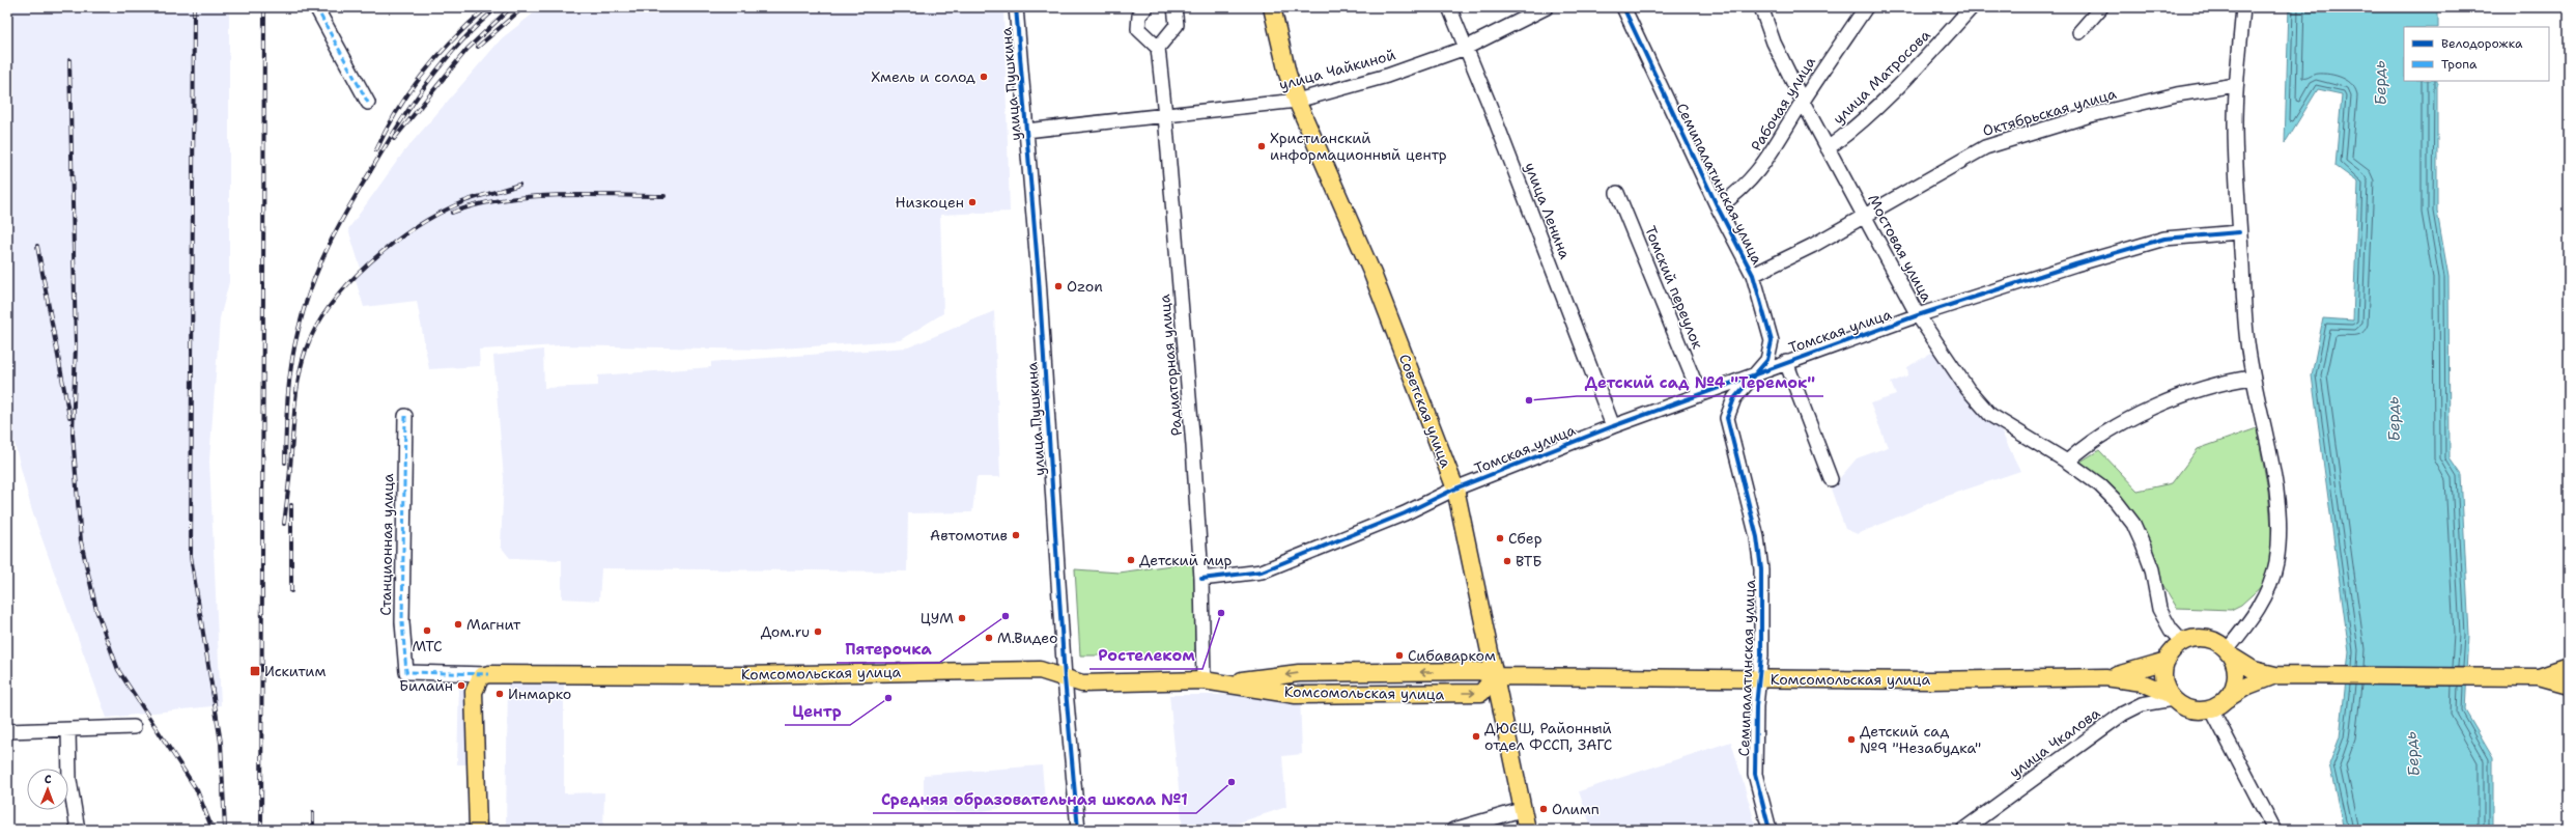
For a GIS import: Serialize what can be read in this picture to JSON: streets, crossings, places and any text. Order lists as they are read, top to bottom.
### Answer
{
  "streets": {
    "main road": ["Советская улица", "Комсомольская улица"],
    "street": [
      "улица Чайкиной",
      "улица Матросова",
      "улица Пушкина",
      "Рабочая улица",
      "Октябрьская улица",
      "Семипалатинская улица",
      "улица Ленина",
      "Мостовая улица",
      "Томский переулок",
      "Томская улица",
      "Радиаторная улица",
      "Станционная улица",
      "улица Чкалова"
    ]
  },
  "crossings": [
    ["улица Чайкиной", "улица Пушкина"],
    ["улица Чайкиной", "улица Ленина"],
    ["улица Чайкиной", "Радиаторная улица"],
    ["улица Чайкиной", "Советская улица"],
    ["улица Матросова", "Мостовая улица"],
    ["улица Пушкина", "Комсомольская улица"],
    ["Рабочая улица", "Семипалатинская улица"],
    ["Рабочая улица", "Мостовая улица"],
    ["Октябрьская улица", "Семипалатинская улица"],
    ["Октябрьская улица", "Мостовая улица"],
    ["Семипалатинская улица", "Томская улица"],
    ["Семипалатинская улица", "Комсомольская улица"],
    ["улица Ленина", "Томская улица"],
    ["Мостовая улица", "Томская улица"],
    ["Мостовая улица", "Комсомольская улица"],
    ["Мостовая улица", "улица Чкалова"],
    ["Томский переулок", "Томская улица"],
    ["Томская улица", "Радиаторная улица"],
    ["Томская улица", "Советская улица"],
    ["Радиаторная улица", "Комсомольская улица"],
    ["Советская улица", "Комсомольская улица"],
    ["Станционная улица", "Комсомольская улица"],
    ["Комсомольская улица", "улица Чкалова"]
  ],
  "water": ["Бердь"],
  "places": {
    "other": [
      "Хмель и солод",
      "Христианский информационный центр",
      "Низкоцен",
      "Ozon",
      "Детский сад №4 \"Теремок\"",
      "Автомотив",
      "Сбер",
      "Детский мир",
      "ВТБ",
      "Ростелеком",
      "Пятерочка",
      "ЦУМ",
      "Магнит",
      "МТС",
      "Дом.ru",
      "М.Видео",
      "Сибаварком",
      "Билайн",
      "Инмарко",
      "Центр",
      "ДЮСШ, Районный отдел ФССП, ЗАГС",
      "Детский сад №9 \"Незабудка\"",
      "Средняя образовательная школа №1",
      "Олимп"
    ],
    "transit": ["Искитим"]
  },
  "legend": ["Велодорожка", "Тропа"],
  "north": "top"
}
